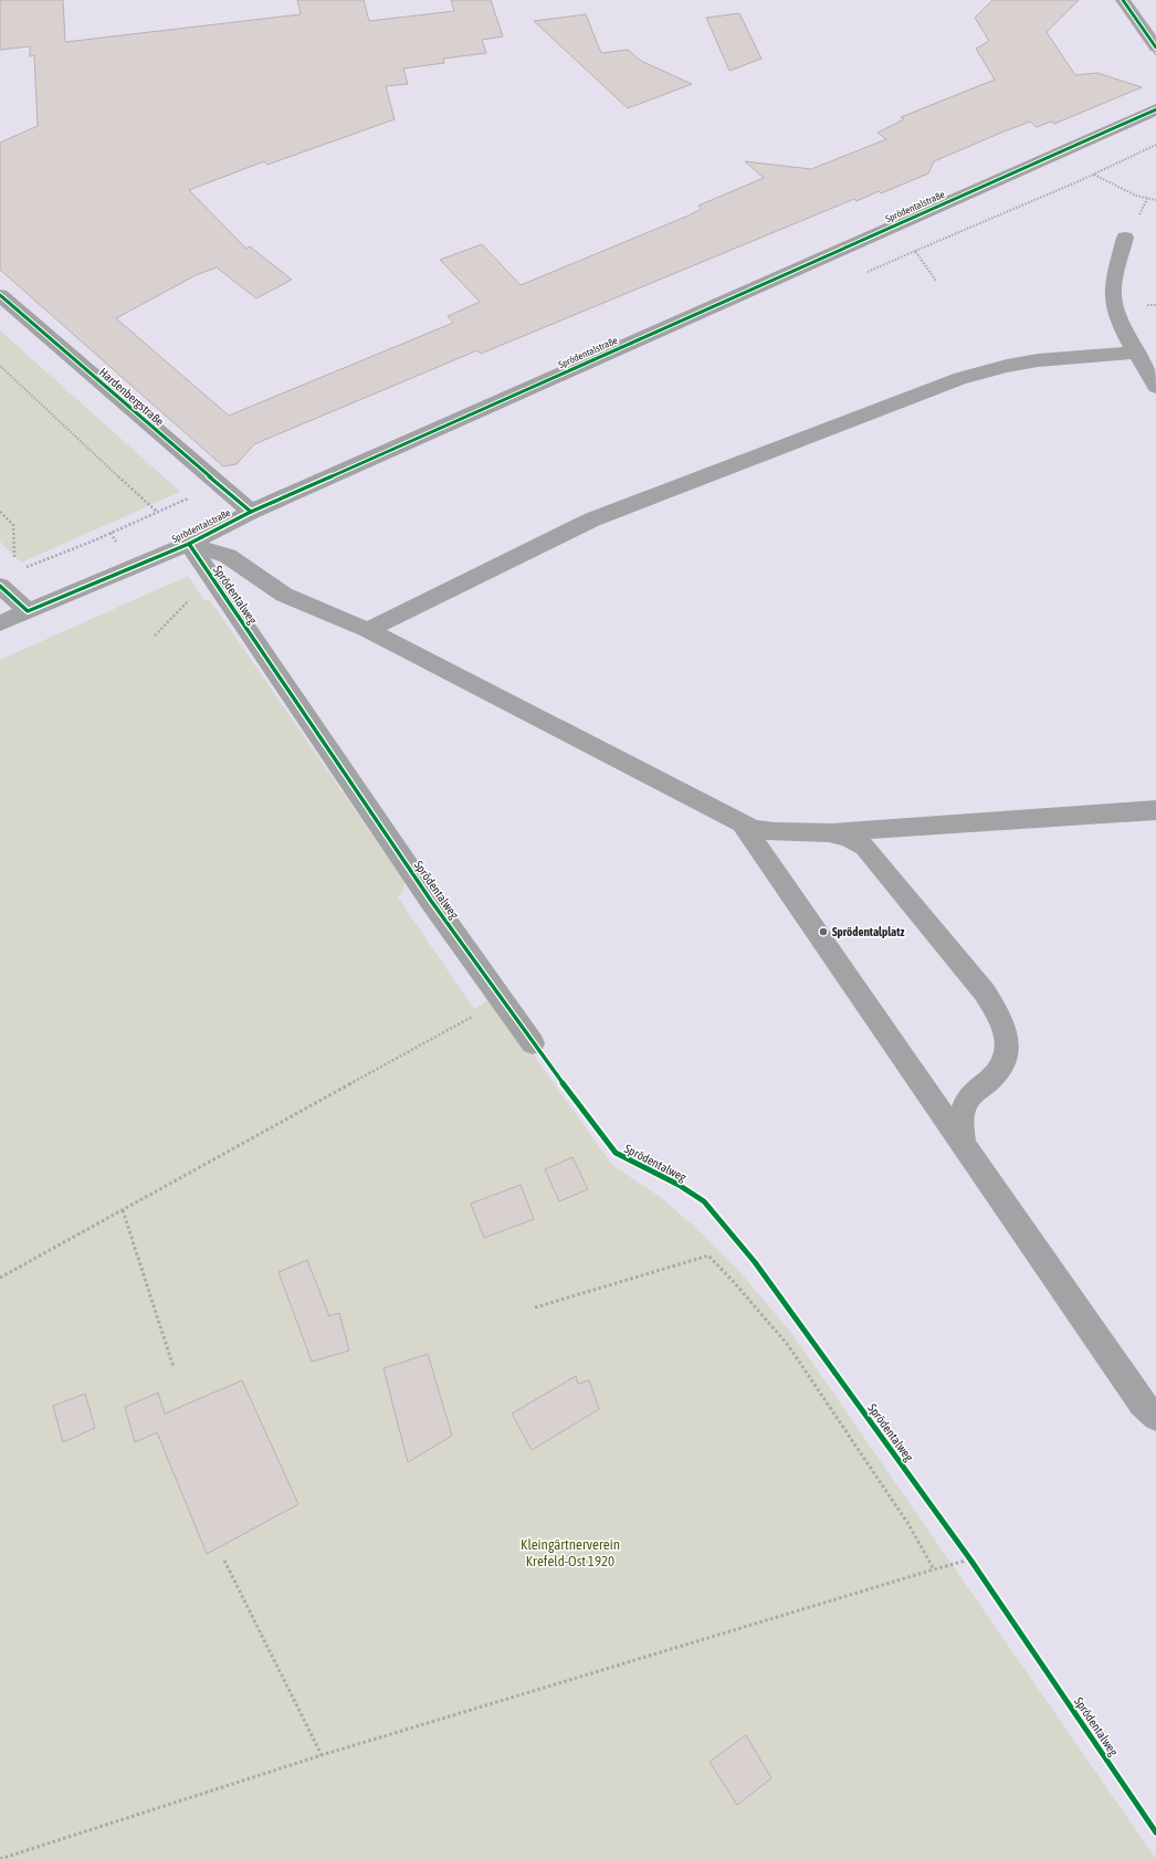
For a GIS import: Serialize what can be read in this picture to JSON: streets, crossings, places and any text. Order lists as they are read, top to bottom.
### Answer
{
  "streets": {
    "street": ["Sprödentalstraße", "Hardenbergstraße", "Sprödentalweg"]
  },
  "crossings": [
    ["Sprödentalstraße", "Hardenbergstraße"],
    ["Sprödentalstraße", "Sprödentalweg"]
  ],
  "parks": ["Kleingärtnerverein Krefeld-Ost 1920"],
  "places": ["Sprödentalplatz"]
}
